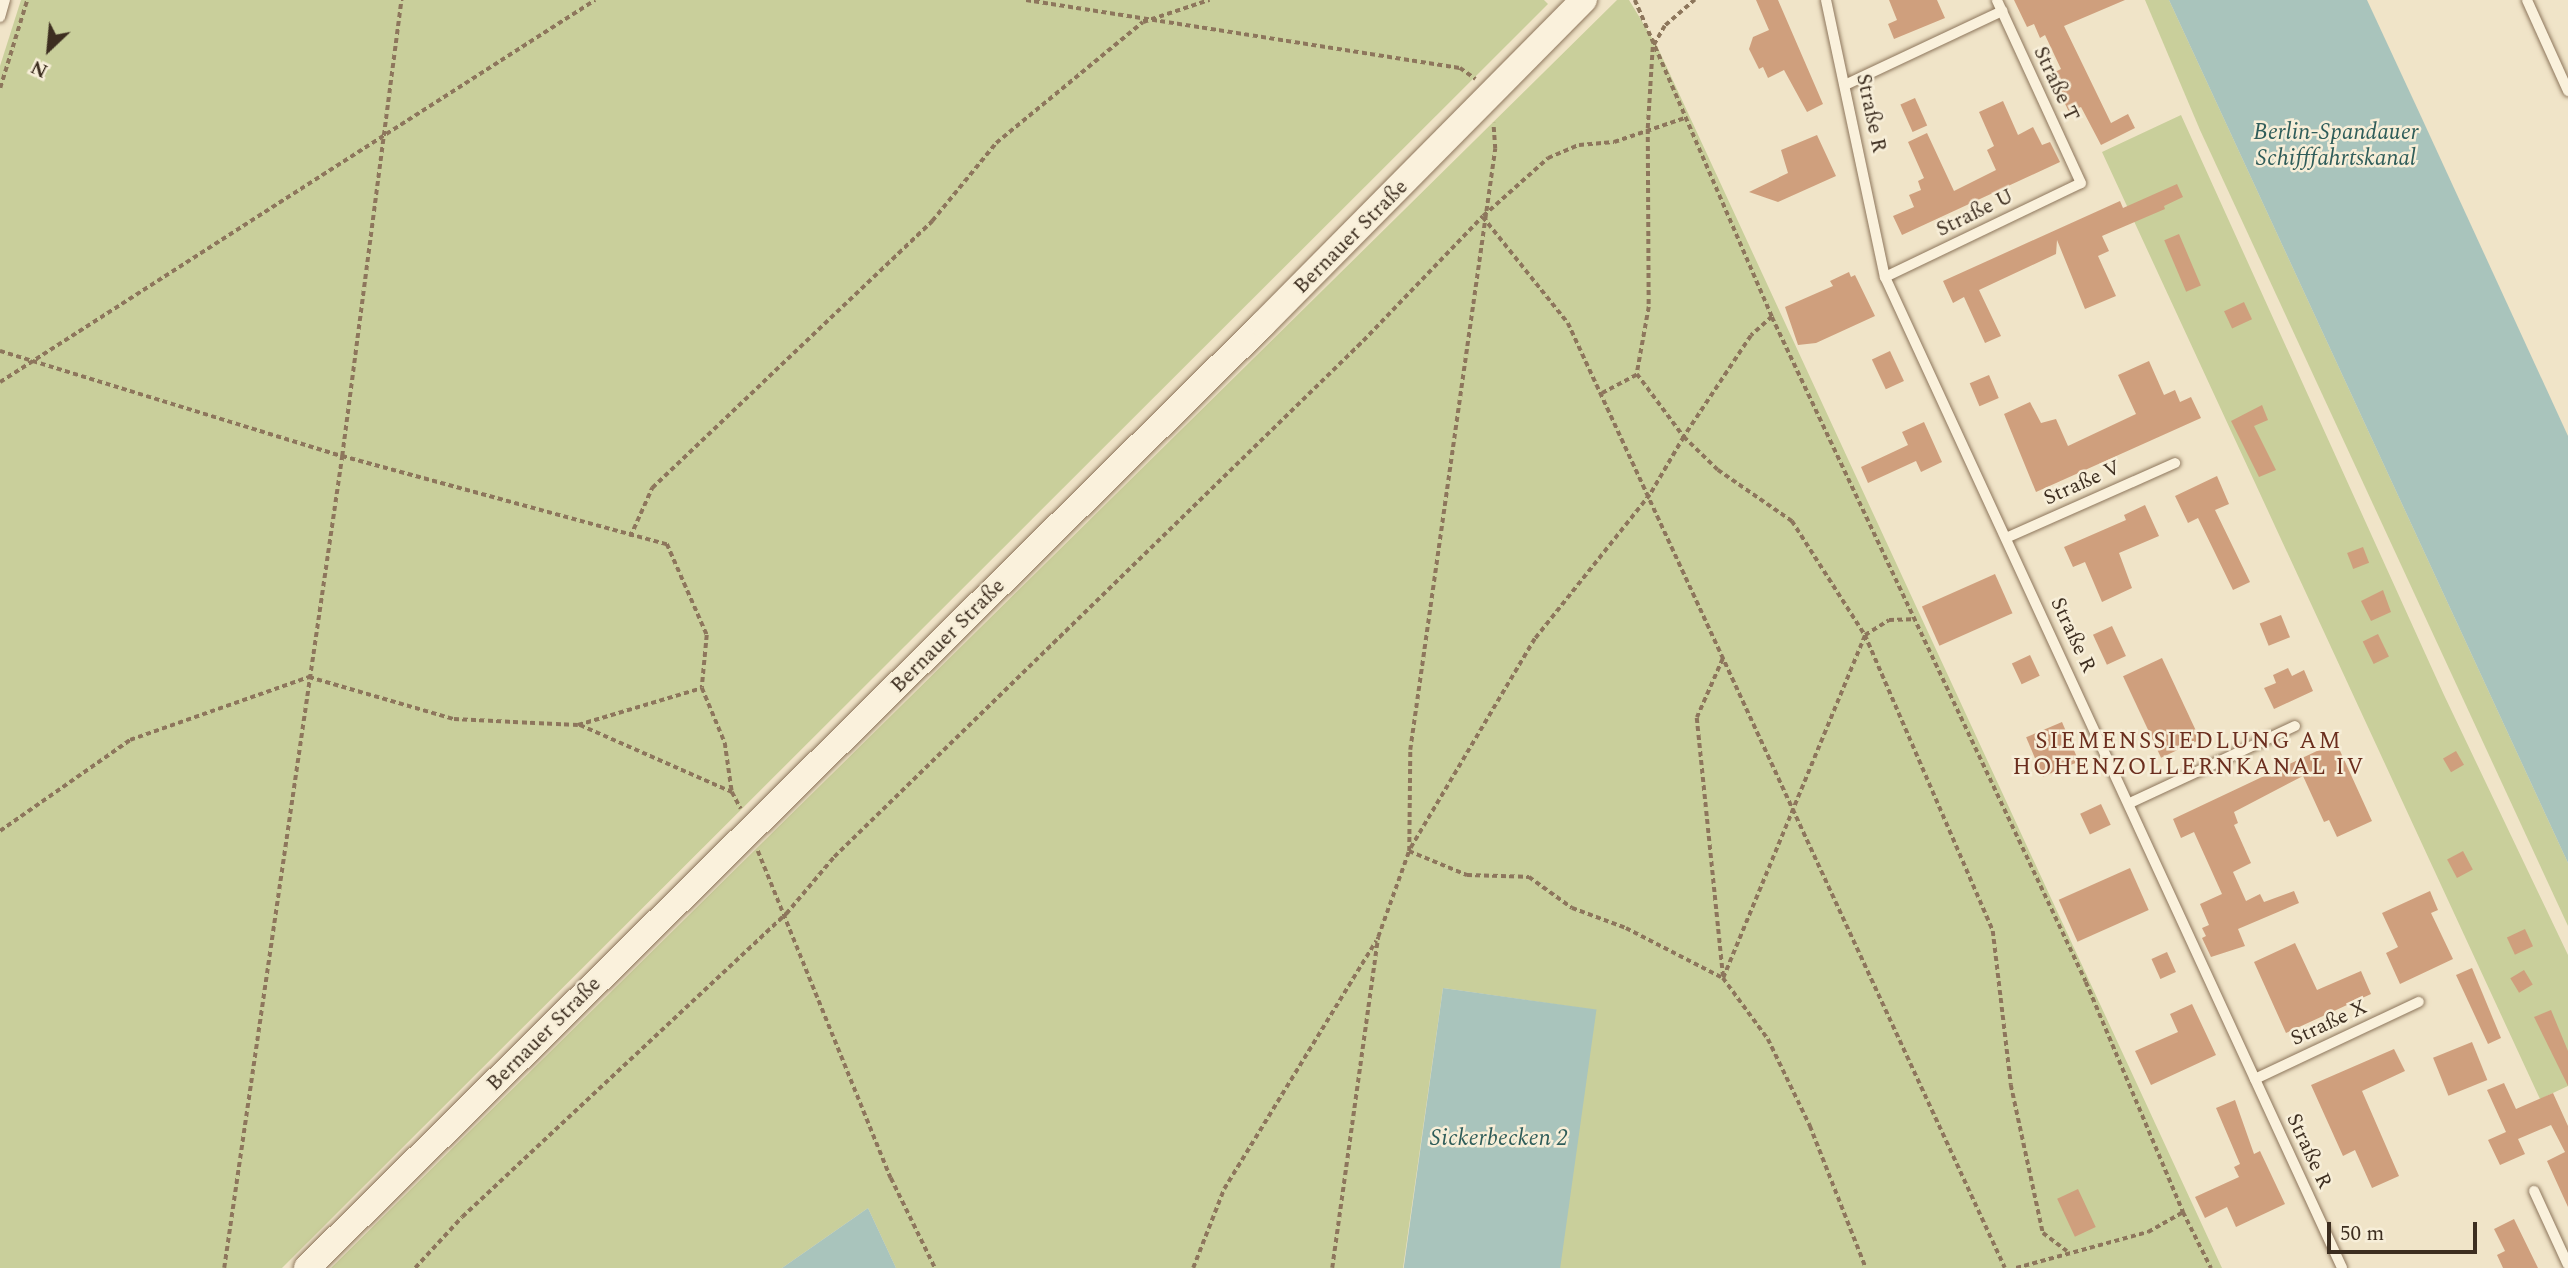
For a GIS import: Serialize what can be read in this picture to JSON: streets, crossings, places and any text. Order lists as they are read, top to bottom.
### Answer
{
  "streets": {
    "main road": ["Bernauer Straße"],
    "lane": [
      "Straße T",
      "Straße R",
      "Straße U",
      "Straße V",
      "Straße X"
    ]
  },
  "crossings": [
    ["Straße T", "Straße U"],
    ["Straße R", "Straße U"],
    ["Straße R", "Straße V"],
    ["Straße R", "Straße X"]
  ],
  "districts": ["SIEMENSSIEDLUNG AM HOHENZOLLERNKANAL IV"],
  "water": ["Berlin-Spandauer Schifffahrtskanal", "Sickerbecken 2"],
  "scale_bar": "50 m",
  "north": "bottom left"
}
